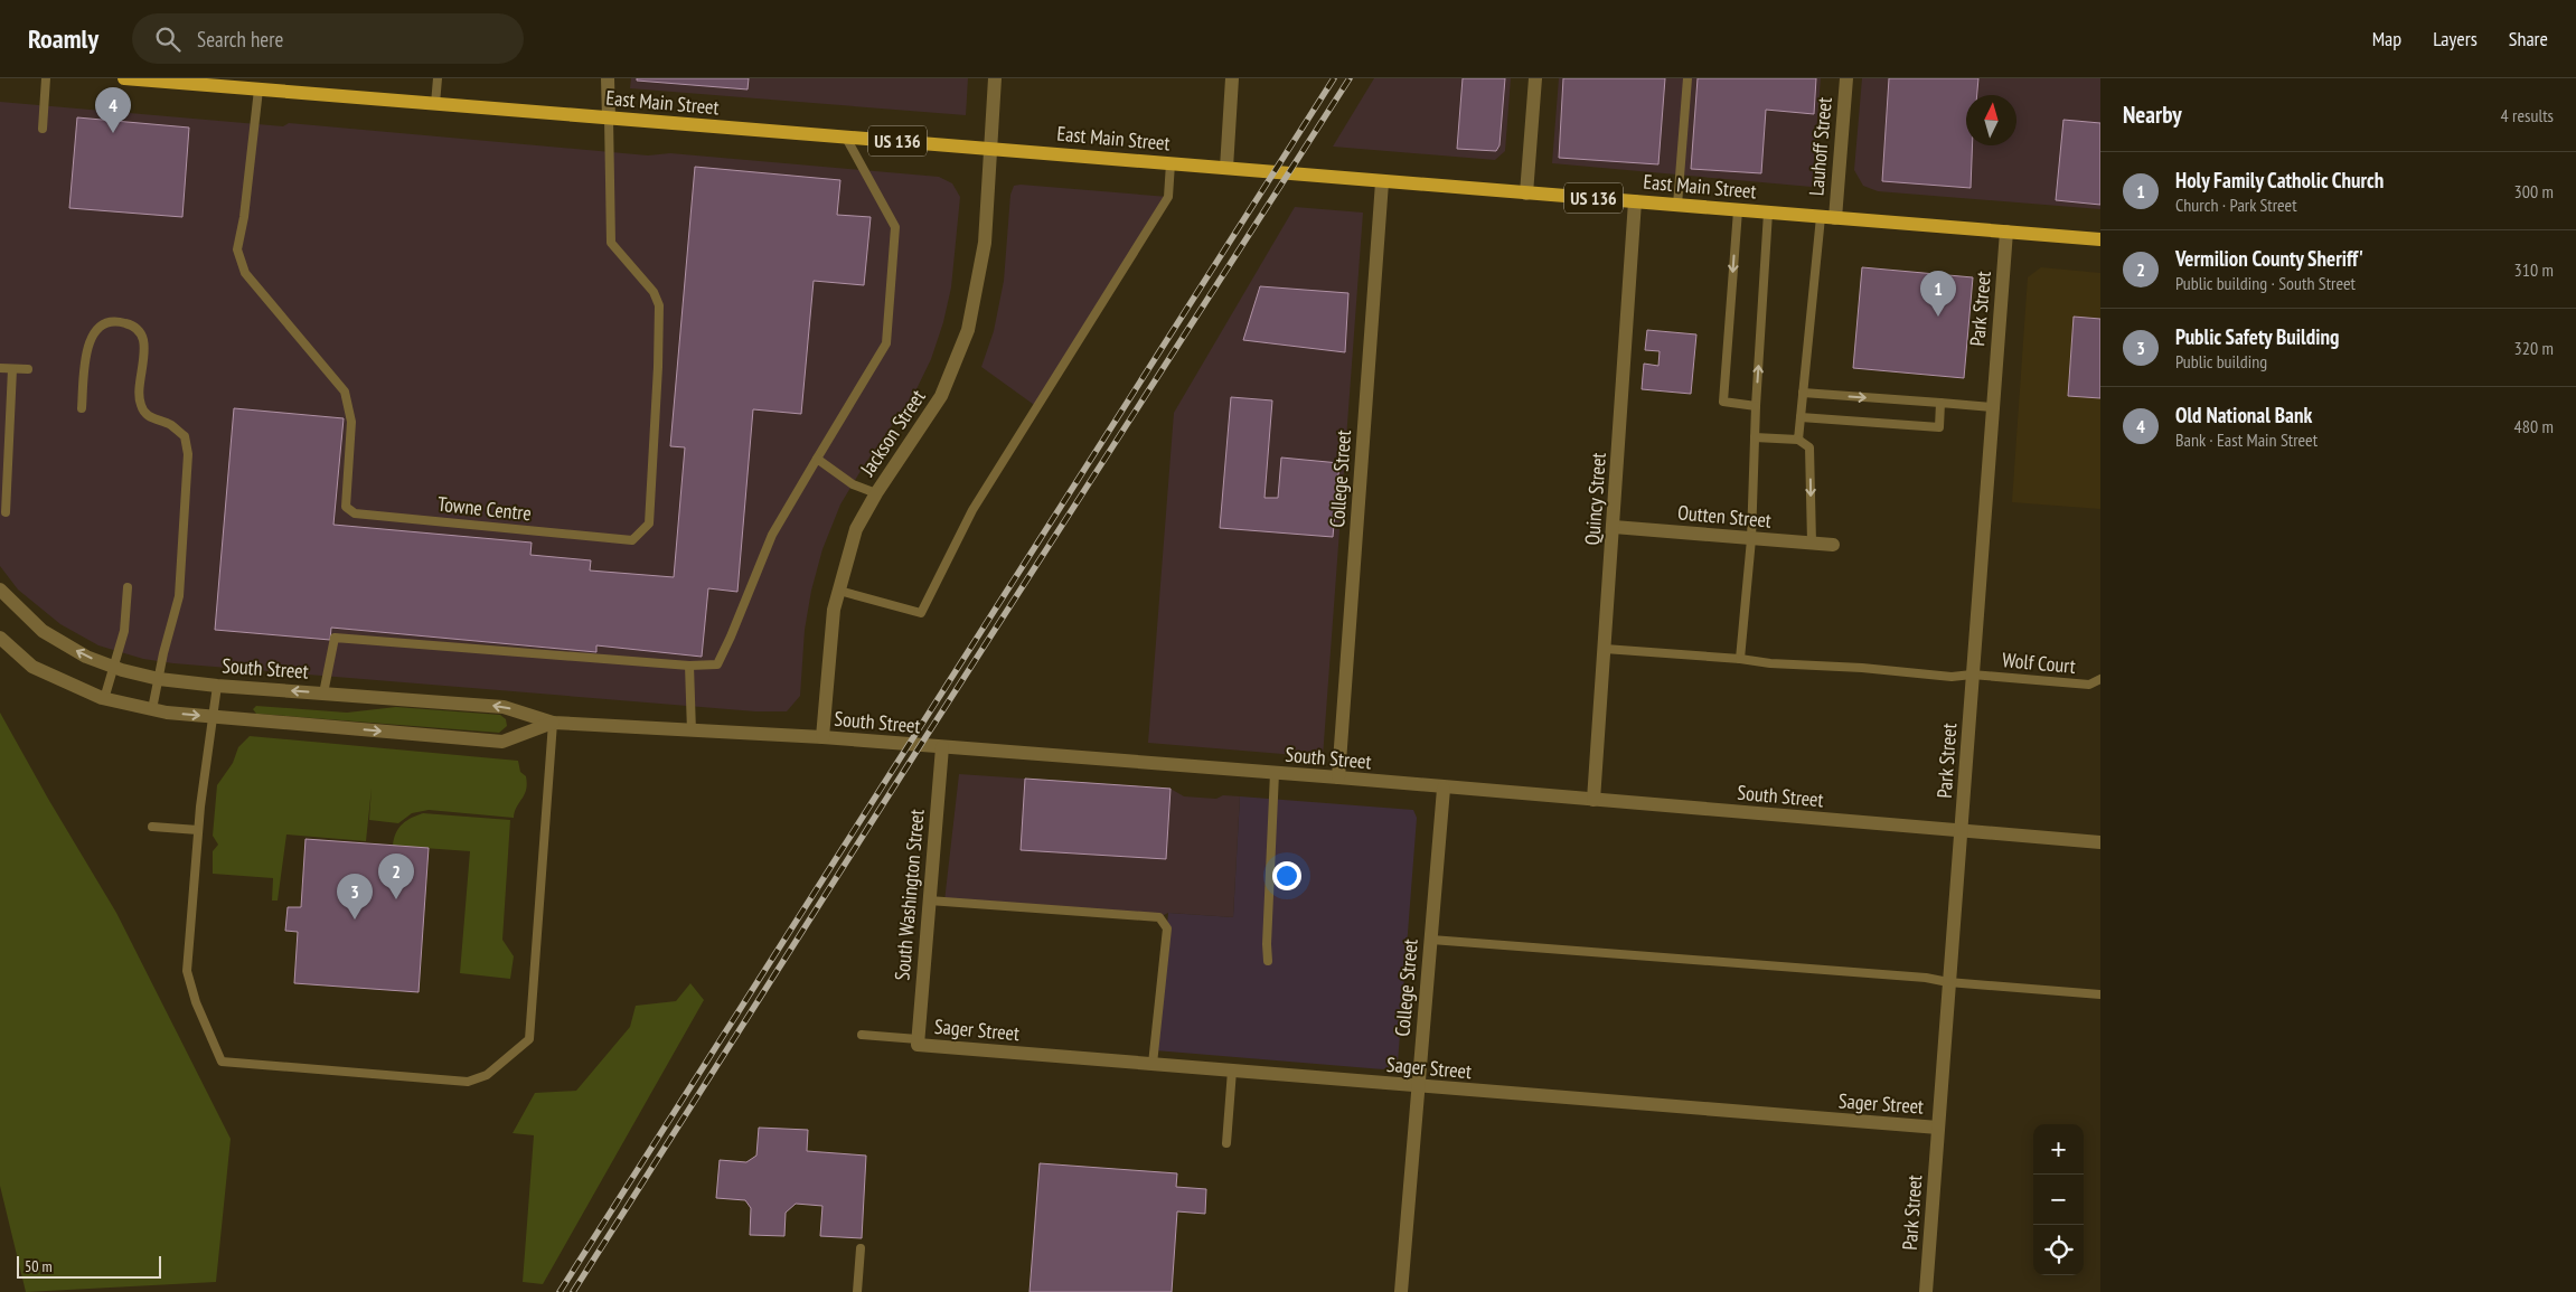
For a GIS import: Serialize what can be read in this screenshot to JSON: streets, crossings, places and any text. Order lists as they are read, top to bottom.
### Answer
{
  "streets": {
    "main road": ["East Main Street", "US 136"],
    "street": [
      "Lauhoff Street",
      "Park Street",
      "Jackson Street",
      "College Street",
      "Quincy Street",
      "Outten Street",
      "South Street",
      "South Washington Street",
      "Sager Street"
    ],
    "lane": ["Towne Centre", "Wolf Court"]
  },
  "crossings": [
    ["East Main Street", "Lauhoff Street"],
    ["East Main Street", "Park Street"],
    ["East Main Street", "Jackson Street"],
    ["East Main Street", "College Street"],
    ["East Main Street", "Quincy Street"],
    ["East Main Street", "Towne Centre"],
    ["Park Street", "Wolf Court"],
    ["Park Street", "South Street"],
    ["Park Street", "Sager Street"],
    ["Jackson Street", "South Street"],
    ["College Street", "South Street"],
    ["College Street", "Sager Street"],
    ["Quincy Street", "Outten Street"],
    ["Quincy Street", "Wolf Court"],
    ["Quincy Street", "South Street"],
    ["South Street", "South Washington Street"],
    ["South Washington Street", "Sager Street"]
  ],
  "scale_bar": "50 m",
  "north": "top",
  "page": {
    "header": "Roamly",
    "search": "Search here",
    "nav": ["Map", "Layers", "Share"],
    "heading": ["Nearby", "4 results"],
    "pins": [
      "4",
      "1",
      "2",
      "3"
    ],
    "list": [
      {
        "mark": "1",
        "name": "Holy Family Catholic Church",
        "note": "Church · Park Street",
        "value": "300 m"
      },
      {
        "mark": "2",
        "name": "Vermilion County Sheriff'",
        "note": "Public building · South Street",
        "value": "310 m"
      },
      {
        "mark": "3",
        "name": "Public Safety Building",
        "note": "Public building",
        "value": "320 m"
      },
      {
        "mark": "4",
        "name": "Old National Bank",
        "note": "Bank · East Main Street",
        "value": "480 m"
      }
    ],
    "map_buttons": ["+", "−"],
    "scale": "50 m"
  }
}
